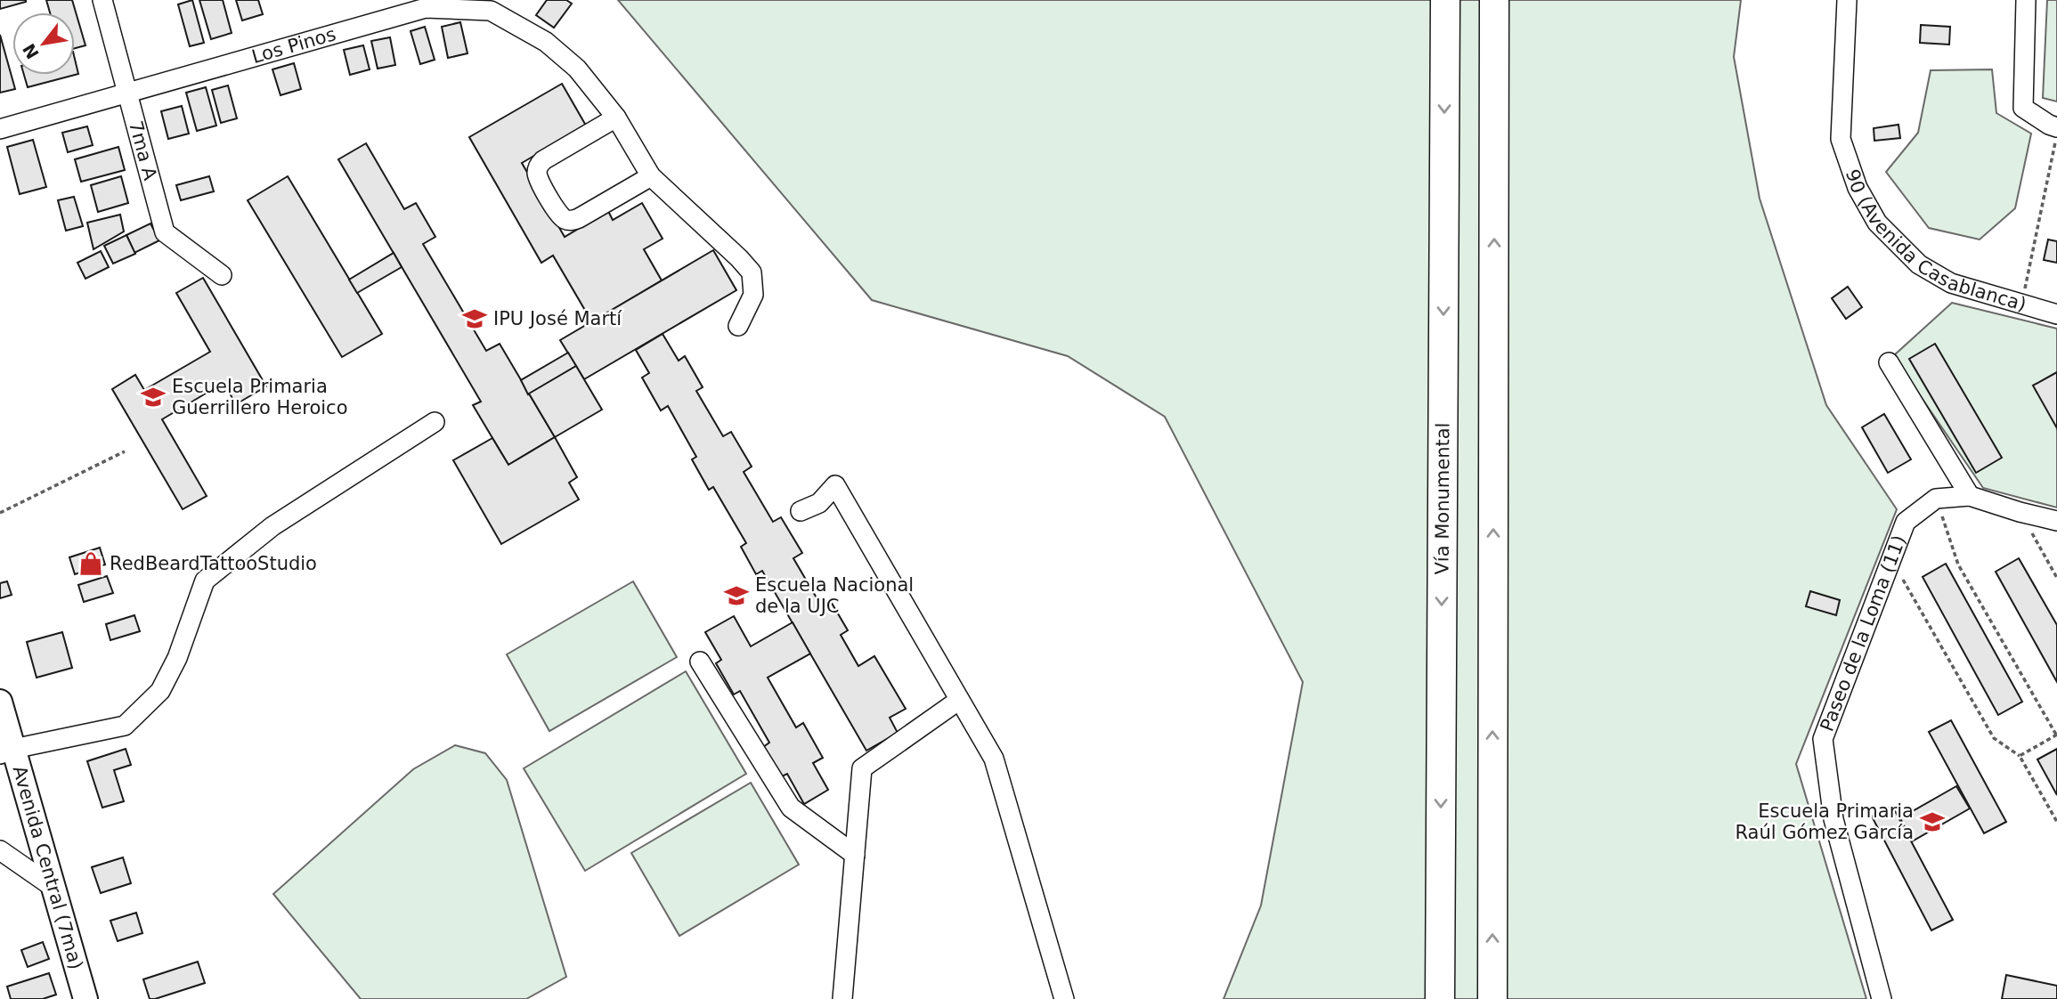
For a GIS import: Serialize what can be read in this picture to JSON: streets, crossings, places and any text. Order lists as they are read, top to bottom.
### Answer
{
  "streets": {
    "highway": ["Vía Monumental"],
    "main road": ["Avenida Central (7ma)"],
    "street": [
      "Los Pinos",
      "7ma A",
      "90 (Avenida Casablanca)",
      "Paseo de la Loma (11)"
    ]
  },
  "crossings": [
    ["Los Pinos", "7ma A"]
  ],
  "places": {
    "school or university": [
      "IPU José Martí",
      "Escuela Primaria Guerrillero Heroico",
      "Escuela Nacional de la UJC",
      "Escuela Primaria Raúl Gómez García"
    ],
    "shop": ["RedBeardTattooStudio"]
  },
  "north": "bottom left"
}
